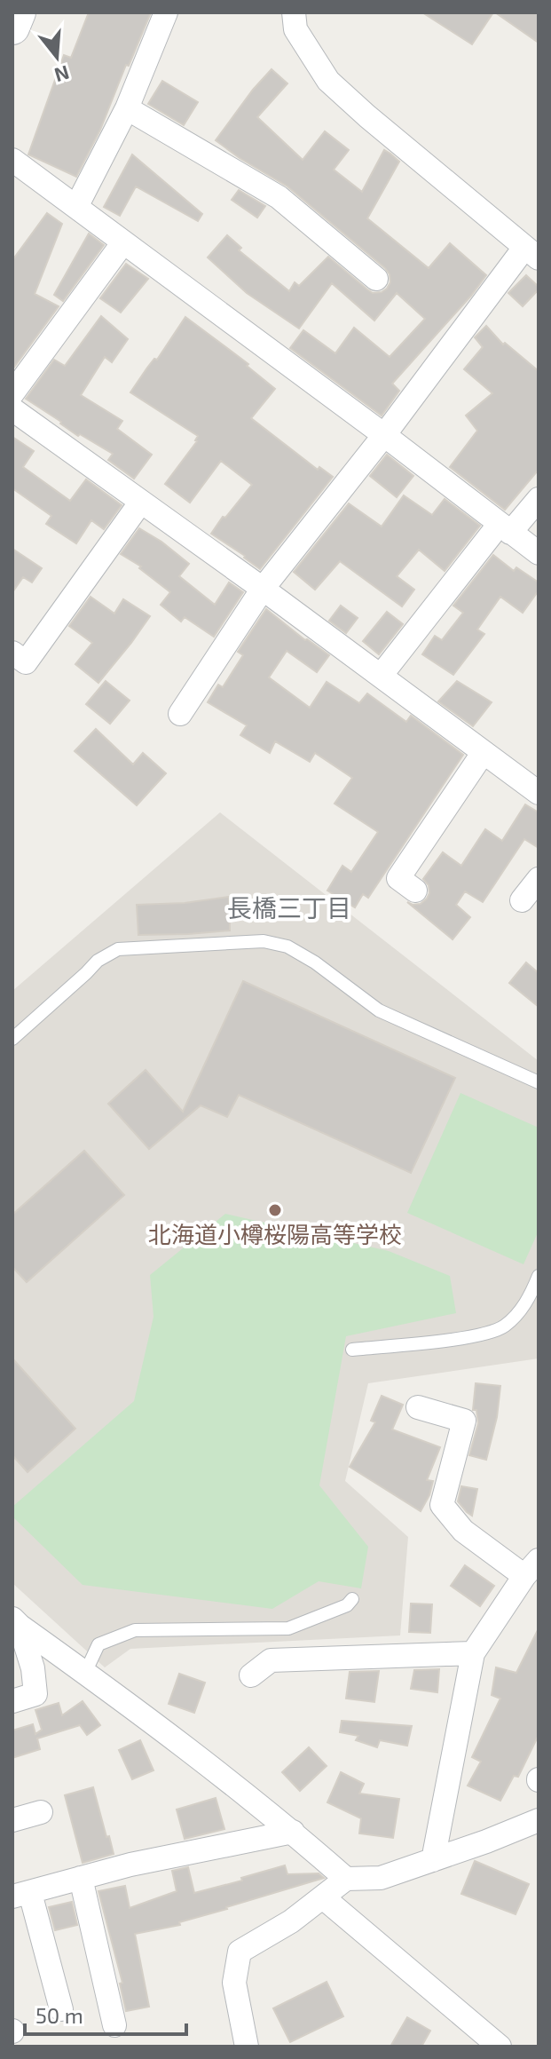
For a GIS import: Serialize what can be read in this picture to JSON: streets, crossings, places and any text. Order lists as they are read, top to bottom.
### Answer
{
  "districts": ["長橋三丁目"],
  "places": ["北海道小樽桜陽高等学校"],
  "scale_bar": "50 m",
  "north": "bottom"
}
